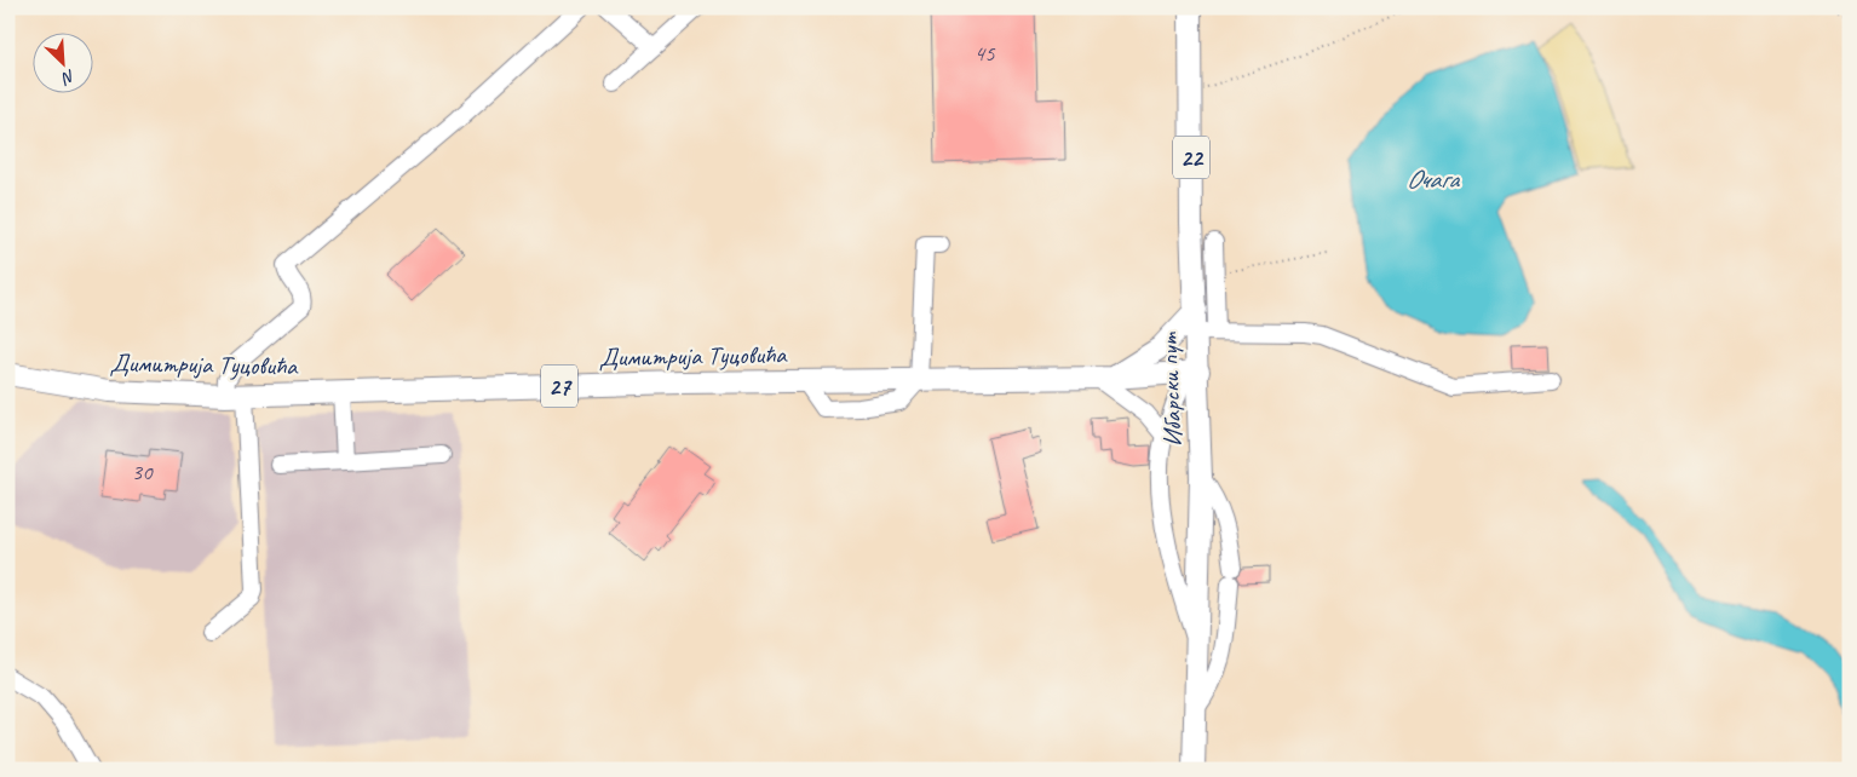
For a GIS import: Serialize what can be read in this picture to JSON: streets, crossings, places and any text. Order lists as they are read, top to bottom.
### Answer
{
  "streets": {
    "main road": [
      "22",
      "Димитрија Туцовића",
      "27",
      "Ибарски пут"
    ]
  },
  "crossings": [
    ["Димитрија Туцовића", "Ибарски пут"]
  ],
  "water": ["Очага"],
  "house_numbers": ["45", "30"],
  "north": "bottom right"
}
